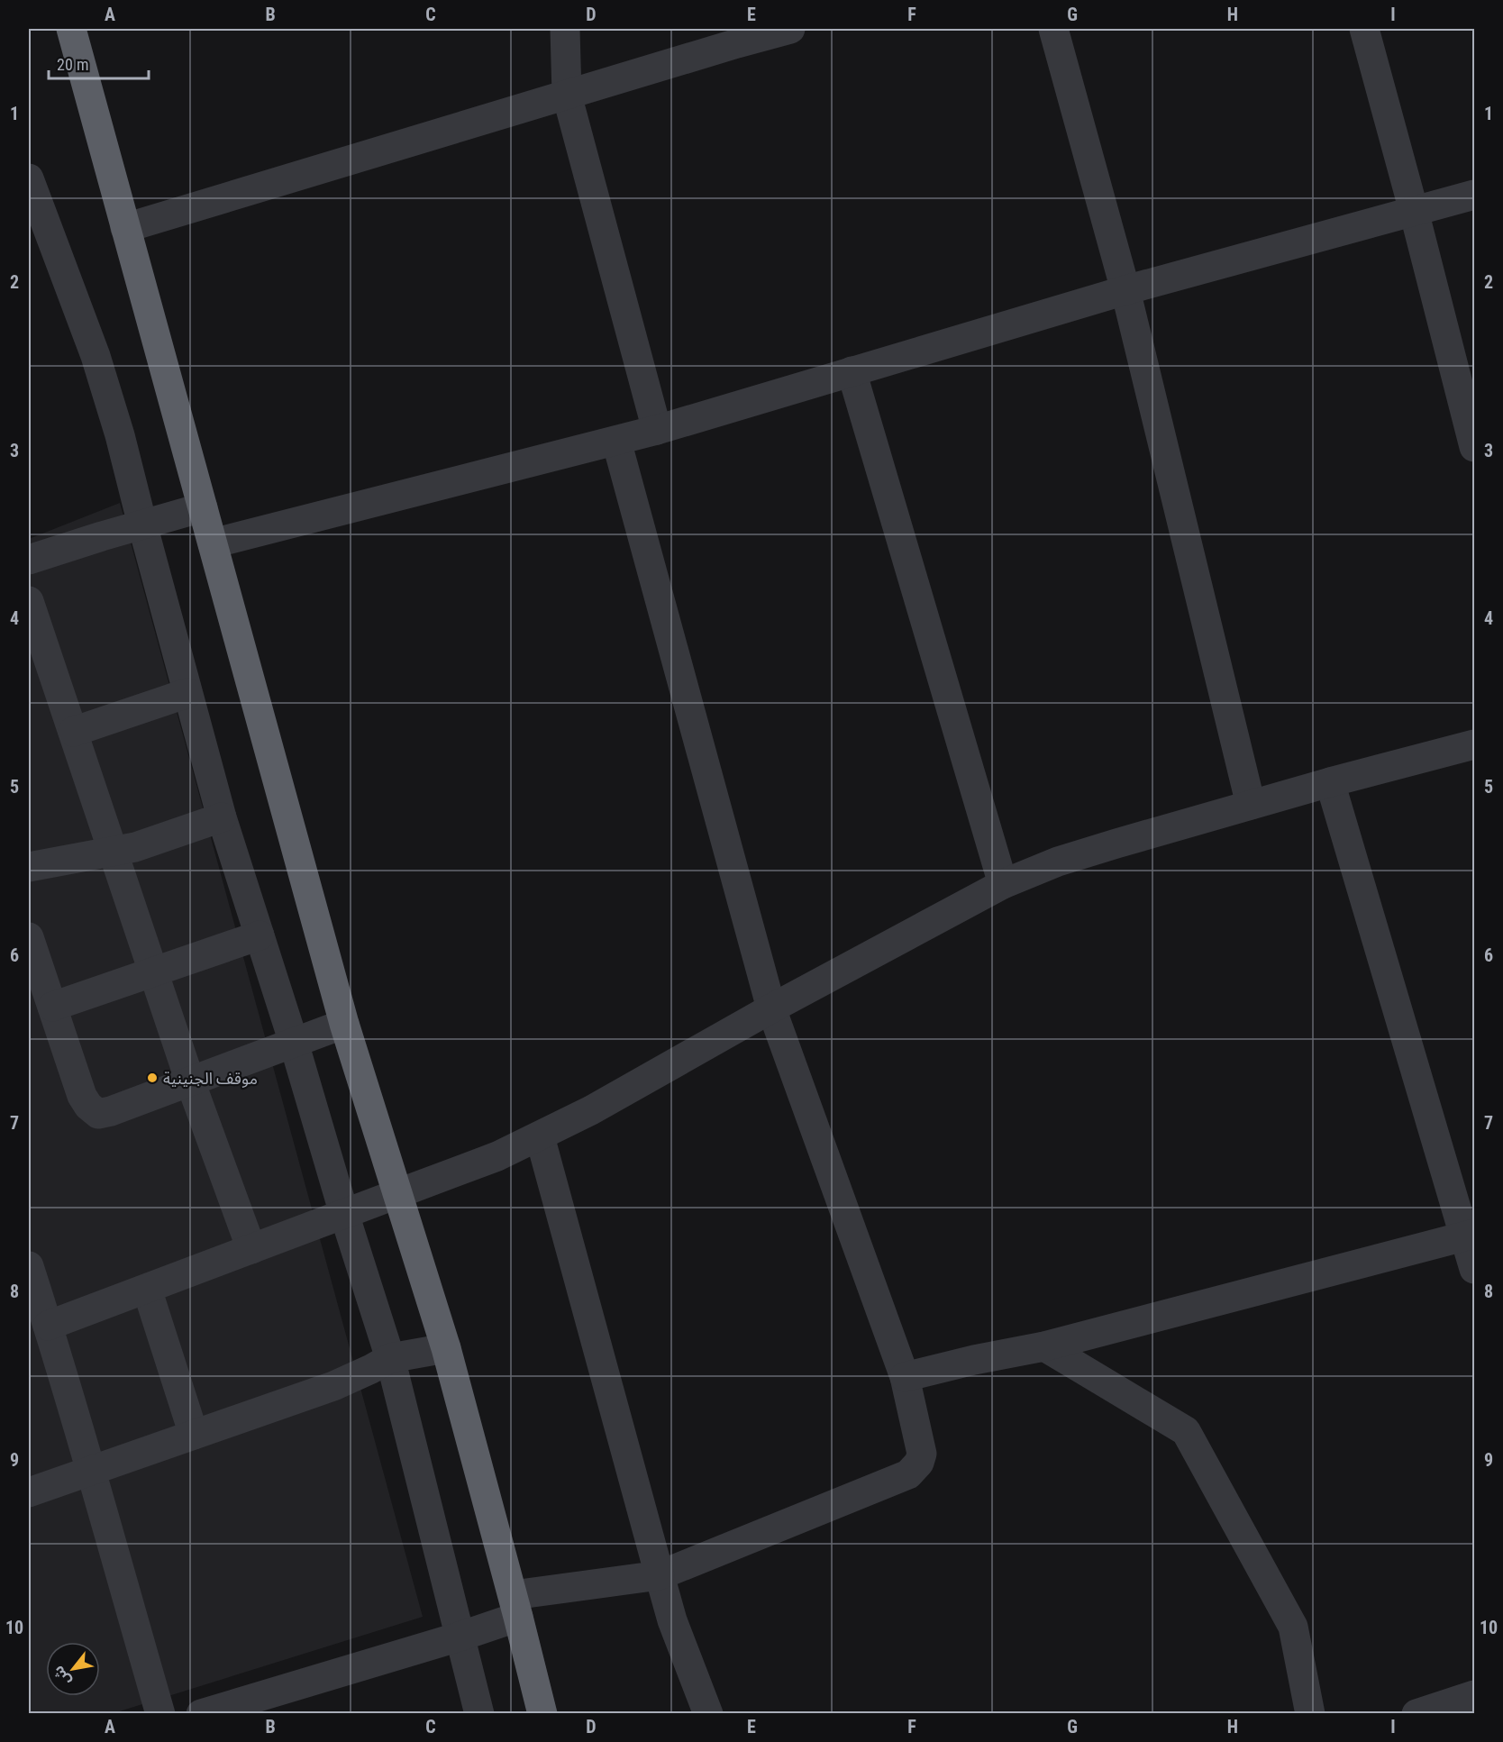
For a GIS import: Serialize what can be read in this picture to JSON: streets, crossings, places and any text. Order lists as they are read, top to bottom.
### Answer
{
  "places": ["موقف الجنينية"],
  "scale_bar": "20 m",
  "north": "bottom left",
  "grid": {
    "columns": [
      "A",
      "B",
      "C",
      "D",
      "E",
      "F",
      "G",
      "H",
      "I"
    ],
    "rows": [
      "1",
      "2",
      "3",
      "4",
      "5",
      "6",
      "7",
      "8",
      "9",
      "10"
    ]
  }
}
